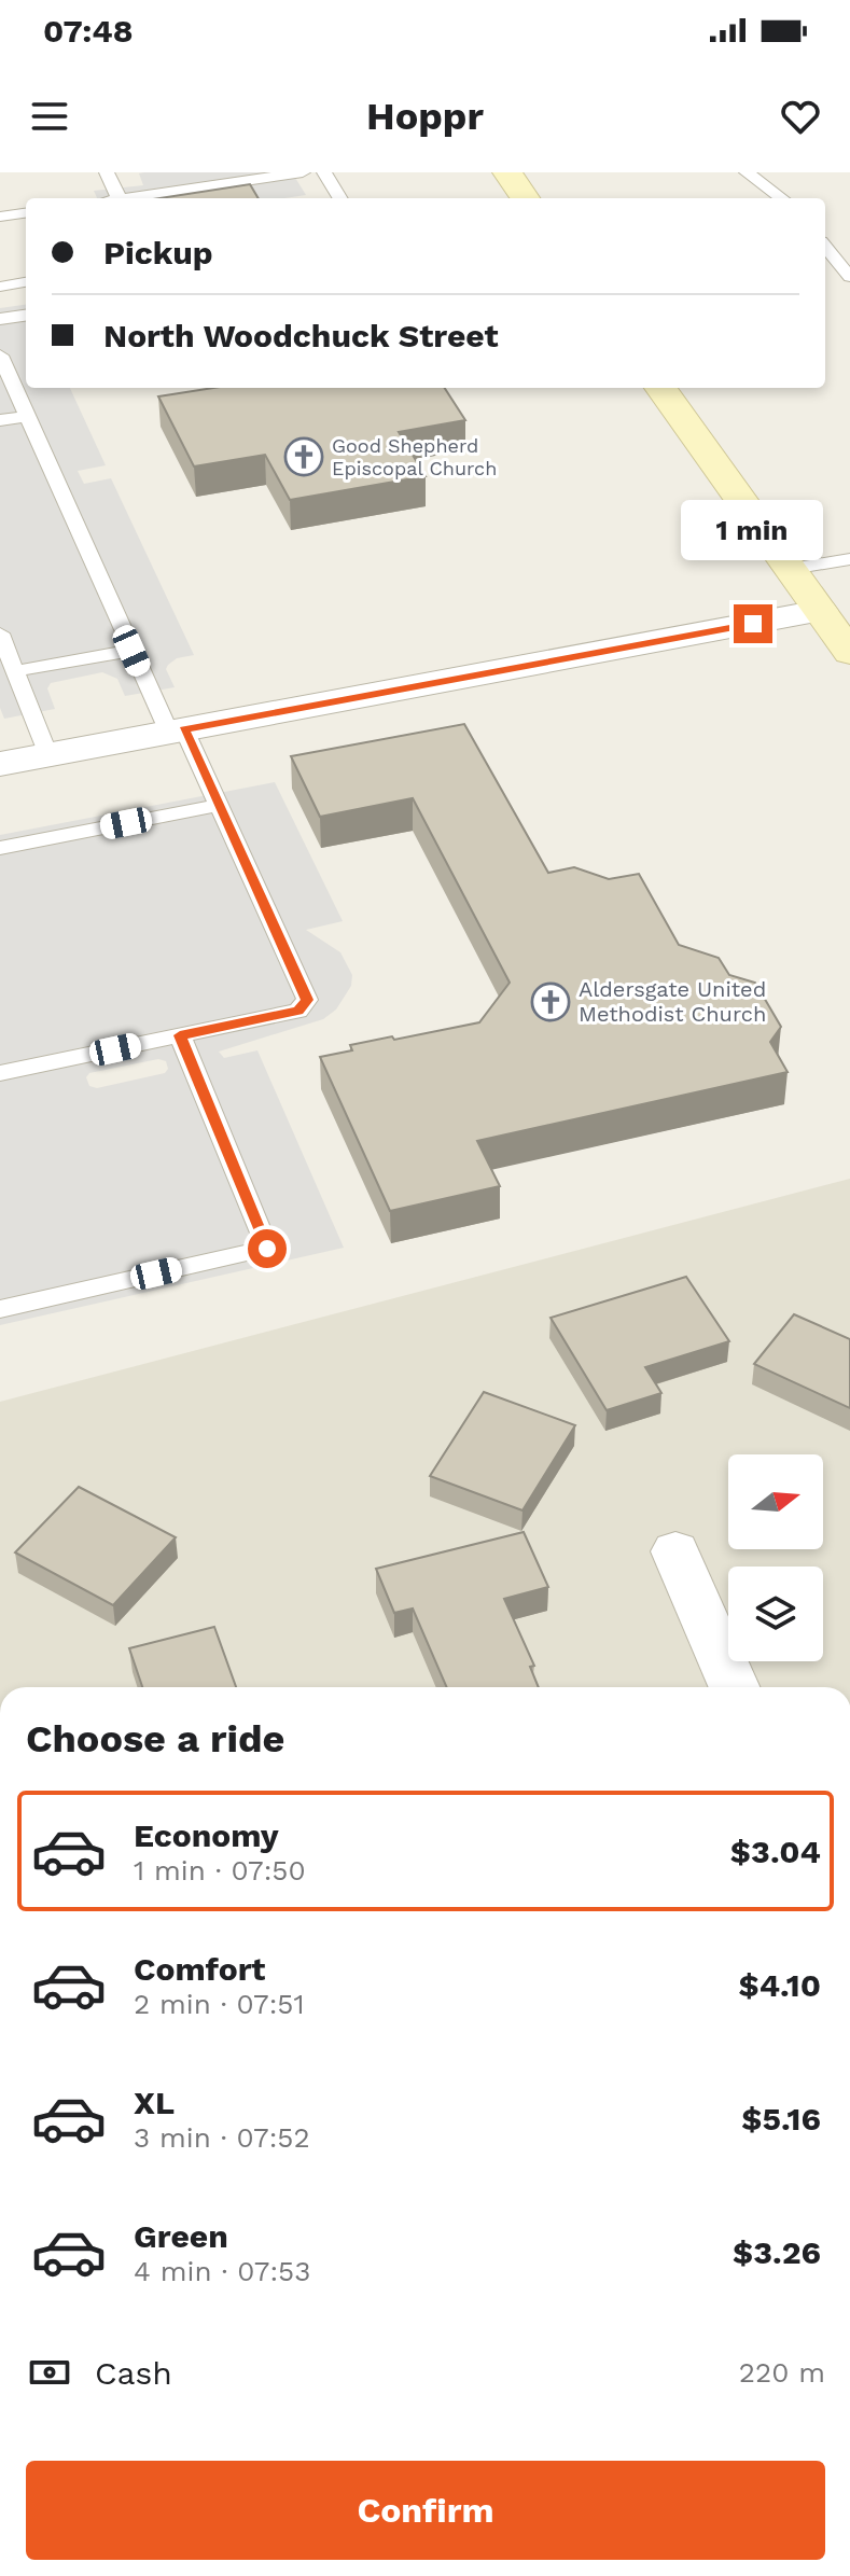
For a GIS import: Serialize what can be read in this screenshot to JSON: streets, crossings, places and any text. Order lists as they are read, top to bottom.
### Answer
{
  "places": {
    "church": ["Good Shepherd Episcopal Church", "Aldersgate United Methodist Church"]
  },
  "north": "right",
  "page": {
    "status": "07:48",
    "header": "Hoppr",
    "banner": ["Pickup", "North Woodchuck Street"],
    "bubble": "1 min",
    "heading": "Choose a ride",
    "list": [
      {
        "name": "Economy",
        "note": "1 min · 07:50",
        "value": "$3.04"
      },
      {
        "name": "Comfort",
        "note": "2 min · 07:51",
        "value": "$4.10"
      },
      {
        "name": "XL",
        "note": "3 min · 07:52",
        "value": "$5.16"
      },
      {
        "name": "Green",
        "note": "4 min · 07:53",
        "value": "$3.26"
      }
    ],
    "pay": ["Cash", "220 m"],
    "buttons": "Confirm"
  }
}
